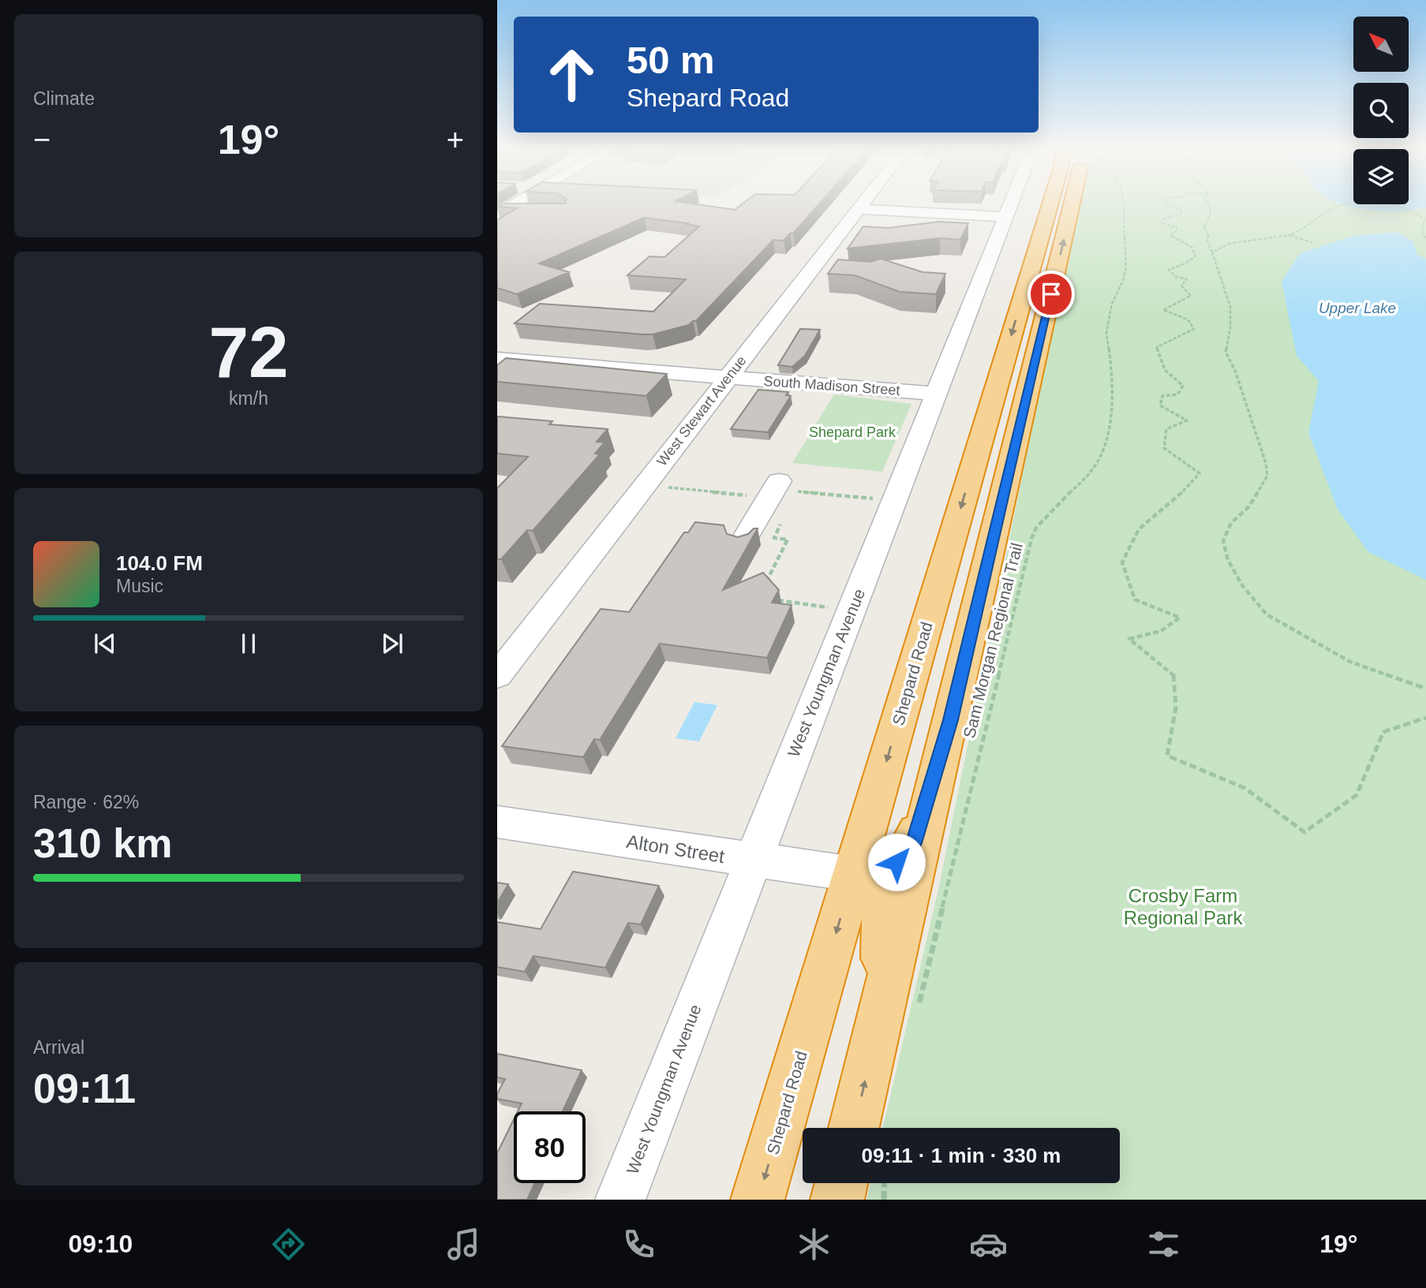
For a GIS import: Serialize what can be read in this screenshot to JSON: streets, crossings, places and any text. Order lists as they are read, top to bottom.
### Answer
{
  "streets": {
    "highway": ["Shepard Road"],
    "street": [
      "South Madison Street",
      "West Stewart Avenue",
      "West Youngman Avenue",
      "Alton Street"
    ],
    "path": ["Sam Morgan Regional Trail"]
  },
  "crossings": [
    ["South Madison Street", "West Stewart Avenue"],
    ["South Madison Street", "West Youngman Avenue"],
    ["West Youngman Avenue", "Alton Street"],
    ["Shepard Road", "Alton Street"]
  ],
  "water": ["Upper Lake"],
  "parks": ["Shepard Park", "Crosby Farm Regional Park"],
  "north": "top left",
  "page": {
    "tile": [
      "Climate",
      ["72", "km/h"],
      ["Range · 62%", "310 km"],
      ["Arrival", "09:11"]
    ],
    "turn": ["50 m", "Shepard Road"],
    "heat": ["−", "19°", "+"],
    "song": ["104.0 FM", "Music"],
    "limit": "80",
    "trip": "09:11 · 1 min · 330 m",
    "tabs": ["09:10", "19°"]
  }
}
